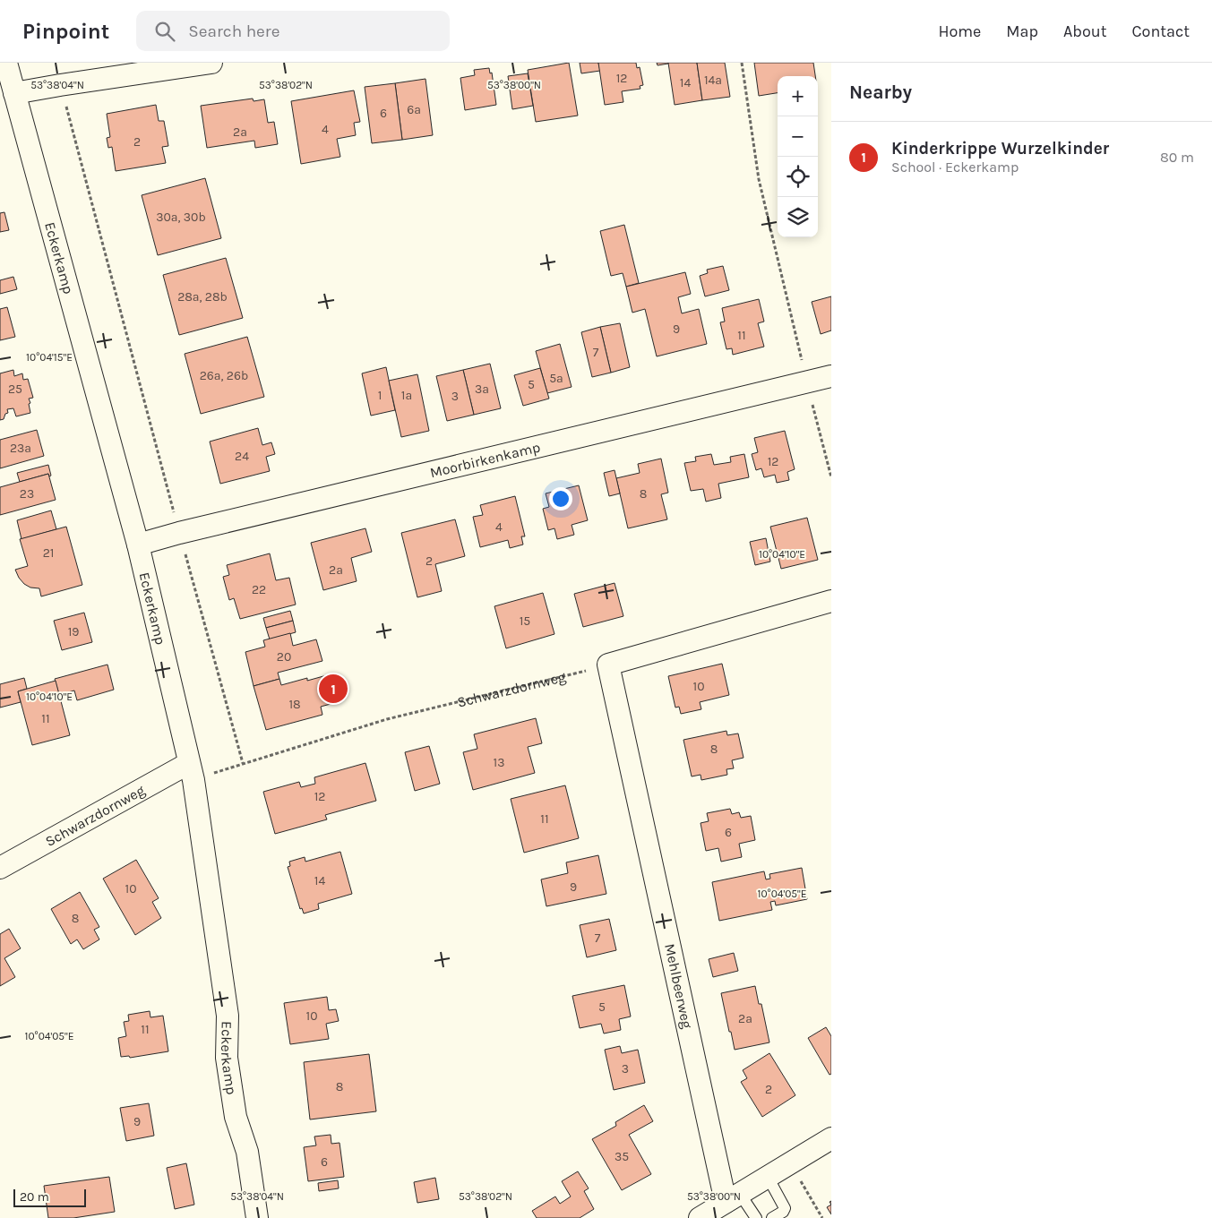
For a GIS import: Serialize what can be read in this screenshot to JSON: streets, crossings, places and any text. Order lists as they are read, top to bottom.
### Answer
{
  "streets": {
    "street": [
      "Eckerkamp",
      "Moorbirkenkamp",
      "Schwarzdornweg",
      "Mehlbeerweg"
    ]
  },
  "crossings": [
    ["Eckerkamp", "Moorbirkenkamp"],
    ["Eckerkamp", "Schwarzdornweg"],
    ["Schwarzdornweg", "Mehlbeerweg"]
  ],
  "house_numbers": [
    "12",
    "14a",
    "14",
    "6a",
    "6",
    "4",
    "2a",
    "2",
    "30a, 30b",
    "28a, 28b",
    "9",
    "11",
    "7",
    "26a, 26b",
    "5a",
    "5",
    "25",
    "3a",
    "1",
    "1a",
    "3",
    "23a",
    "24",
    "12",
    "23",
    "8",
    "4",
    "21",
    "2",
    "2a",
    "22",
    "15",
    "19",
    "20",
    "10",
    "18",
    "11",
    "8",
    "13",
    "12",
    "11",
    "6",
    "14",
    "9",
    "10",
    "8",
    "7",
    "5",
    "10",
    "2a",
    "11",
    "3",
    "8",
    "2",
    "9",
    "35",
    "6"
  ],
  "scale_bar": "20 m",
  "page": {
    "header": "Pinpoint",
    "search": "Search here",
    "nav": [
      "Home",
      "Map",
      "About",
      "Contact"
    ],
    "heading": "Nearby",
    "map_buttons": ["+", "−"],
    "list": [
      {
        "mark": "1",
        "name": "Kinderkrippe Wurzelkinder",
        "note": "School · Eckerkamp",
        "value": "80 m"
      }
    ],
    "pins": "1",
    "scale": "20 m"
  },
  "coordinates": [
    "53°38'04\"N",
    "53°38'02\"N",
    "53°38'00\"N",
    "10°04'15\"E",
    "10°04'10\"E",
    "10°04'05\"E"
  ]
}
